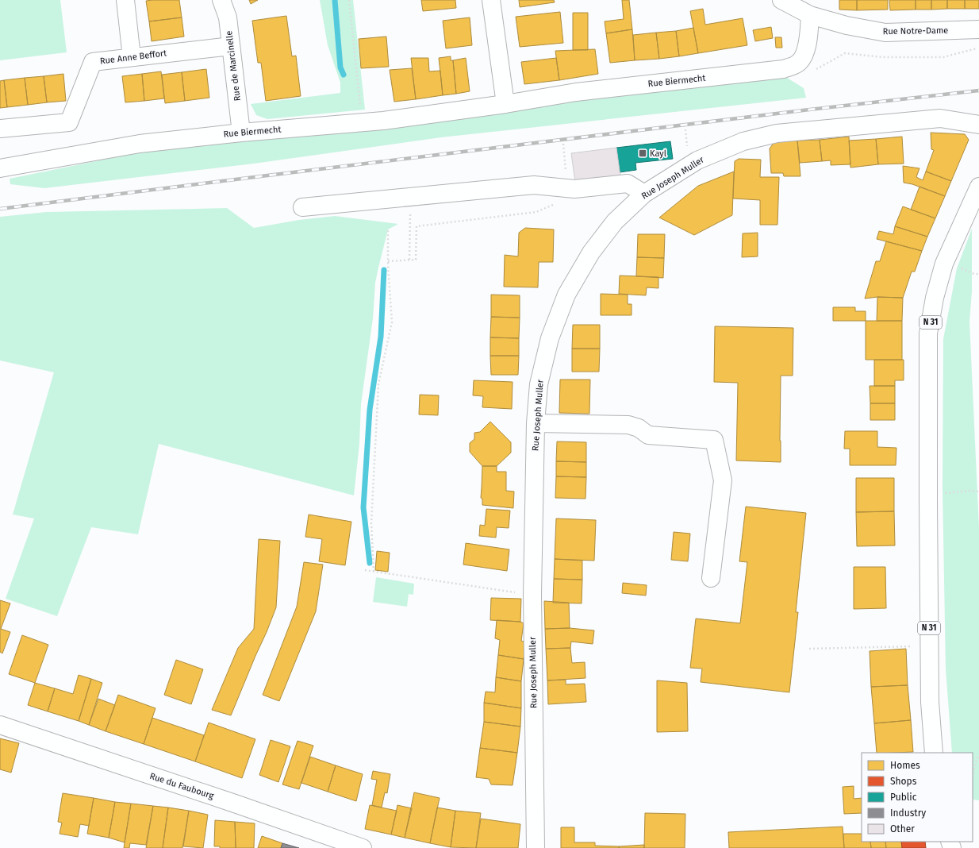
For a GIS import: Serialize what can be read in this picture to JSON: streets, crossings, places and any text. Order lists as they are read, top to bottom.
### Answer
{
  "streets": {
    "street": [
      "Rue Notre-Dame",
      "Rue Anne Beffort",
      "Rue de Marcinelle",
      "Rue Biermecht",
      "Rue Joseph Muller",
      "N 31",
      "Rue du Faubourg"
    ]
  },
  "crossings": [
    ["Rue Notre-Dame", "Rue Biermecht"],
    ["Rue Anne Beffort", "Rue de Marcinelle"],
    ["Rue de Marcinelle", "Rue Biermecht"]
  ],
  "places": {
    "transit": ["Kayl"]
  },
  "legend": [
    "Homes",
    "Shops",
    "Public",
    "Industry",
    "Other"
  ]
}
